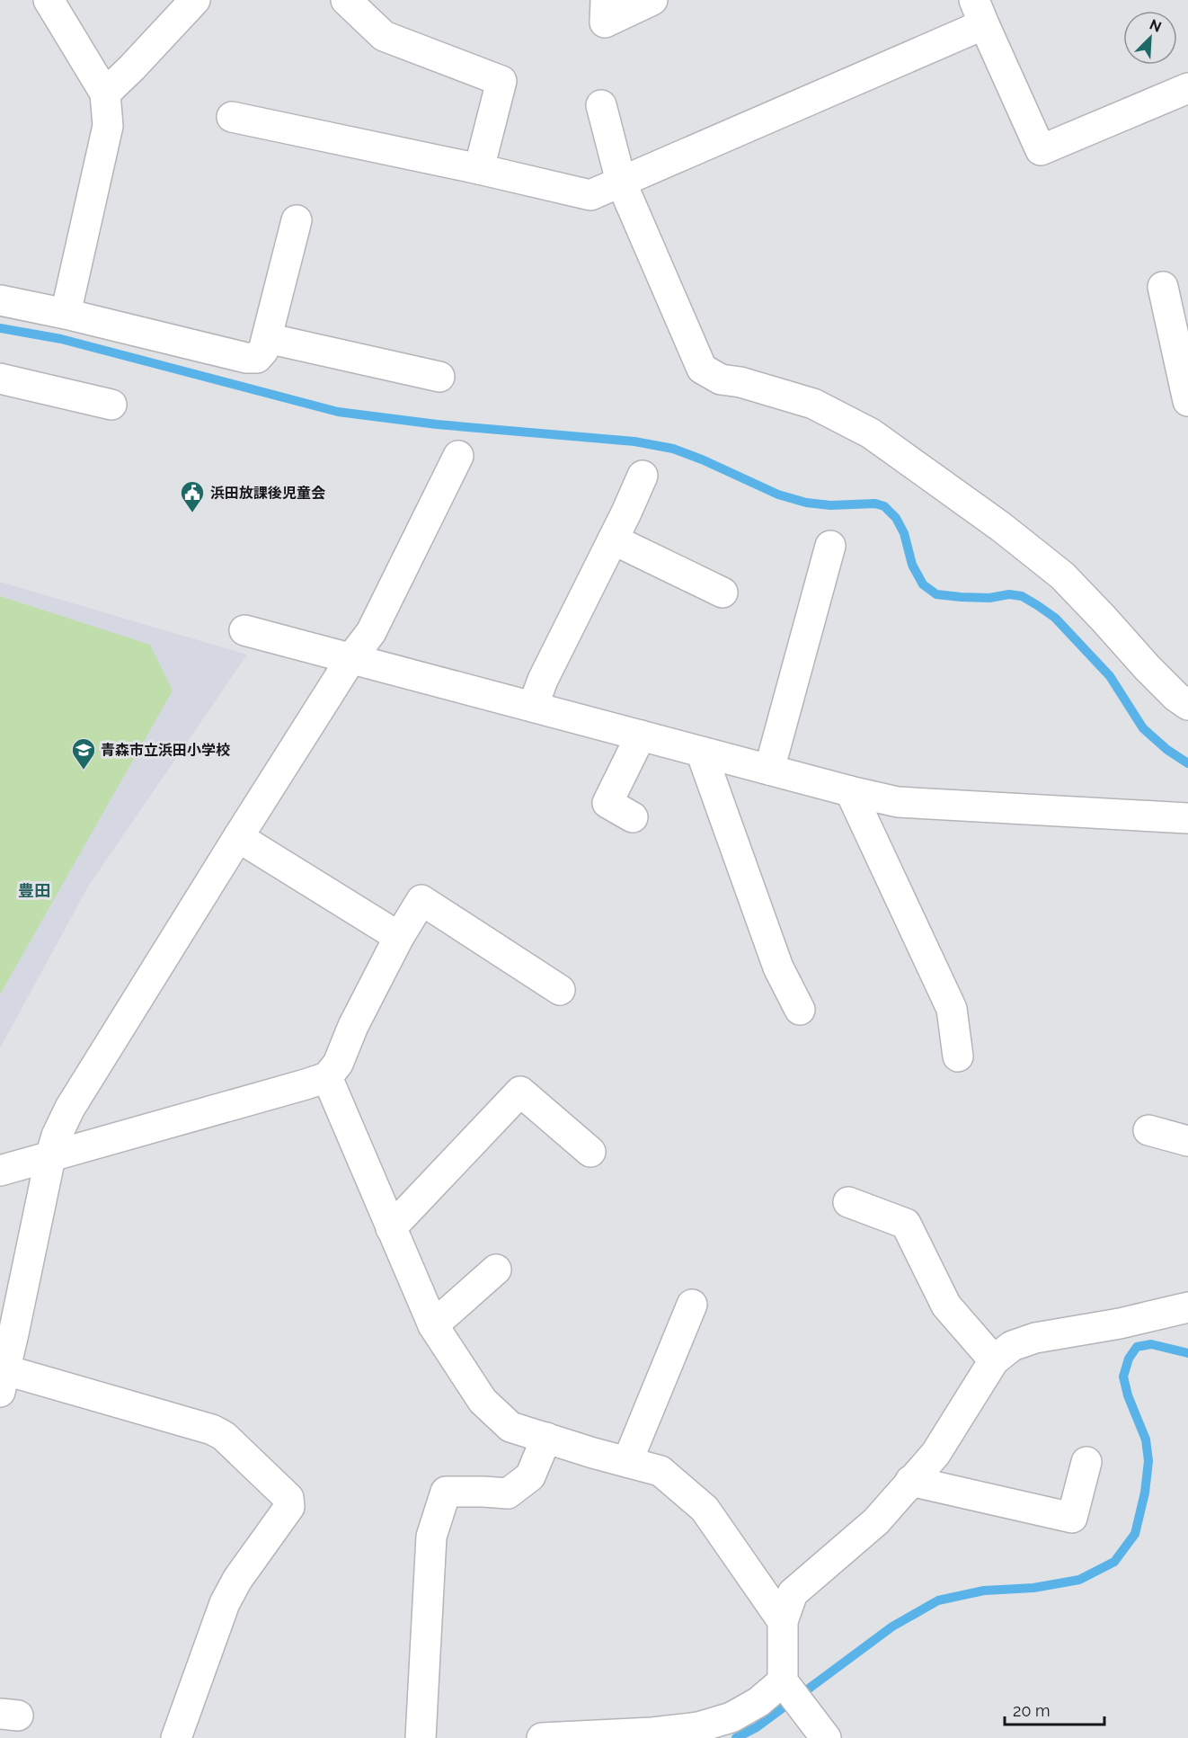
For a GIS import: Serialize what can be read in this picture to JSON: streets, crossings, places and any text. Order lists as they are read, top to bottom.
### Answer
{
  "districts": ["豊田"],
  "places": {
    "public building": ["浜田放課後児童会"],
    "school or university": ["青森市立浜田小学校"]
  },
  "scale_bar": "20 m",
  "north": "top right"
}
